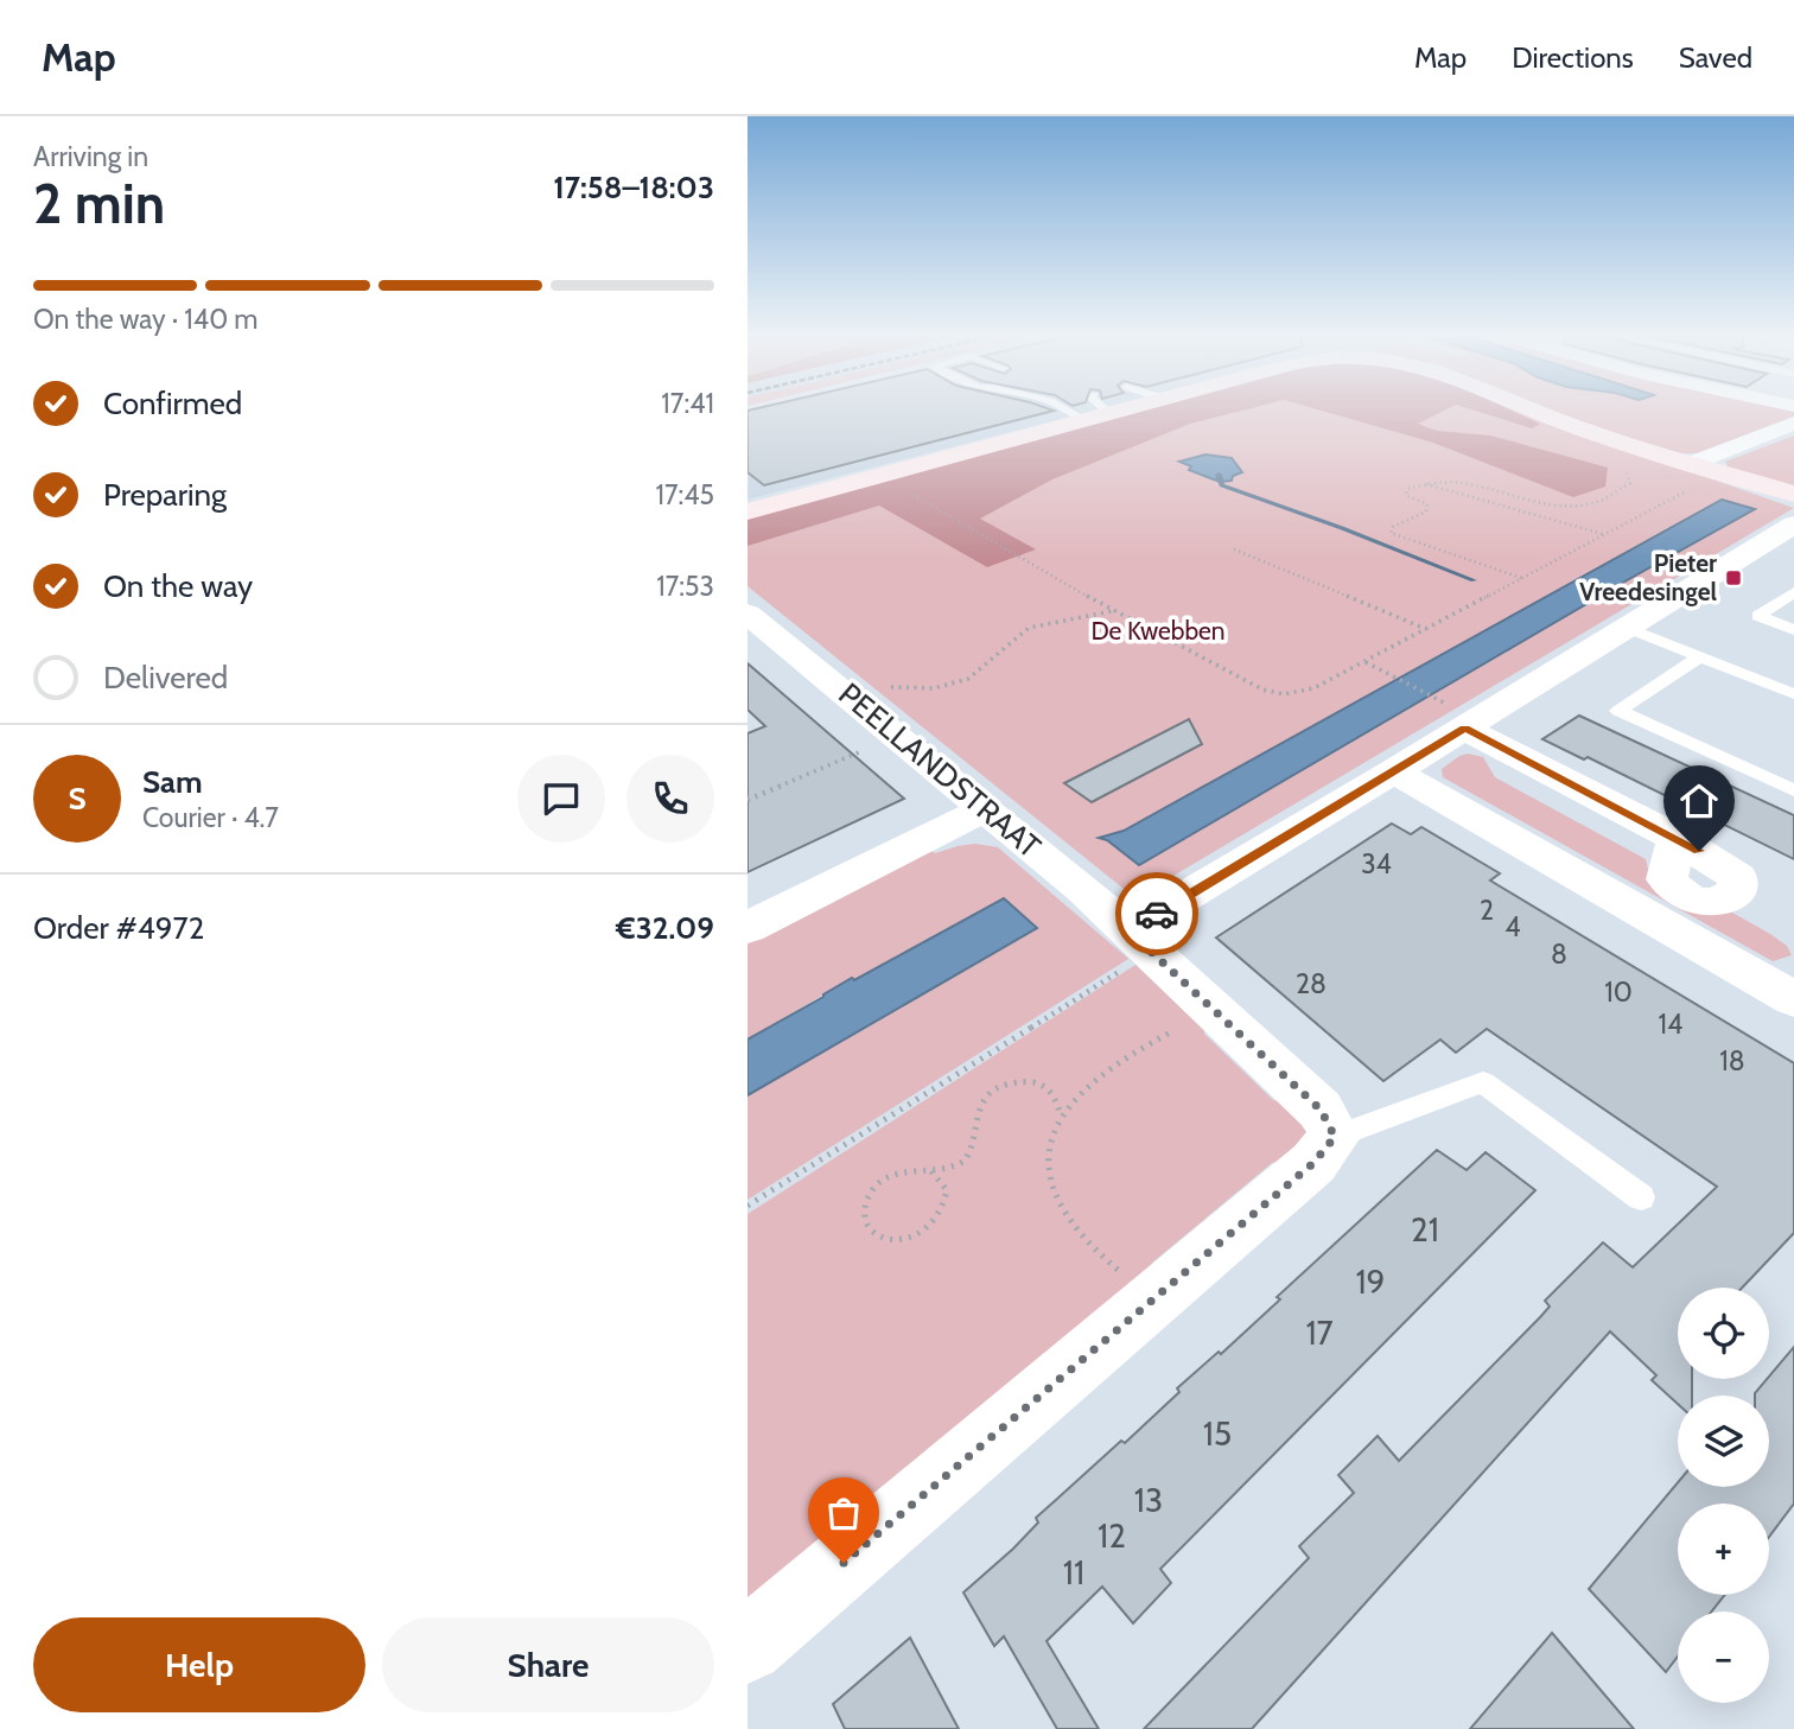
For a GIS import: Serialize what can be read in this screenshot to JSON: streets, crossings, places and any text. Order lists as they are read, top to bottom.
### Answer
{
  "streets": {
    "street": ["PEELLANDSTRAAT"]
  },
  "parks": ["De Kwebben"],
  "places": {
    "transit": ["Pieter Vreedesingel"]
  },
  "house_numbers": [
    "34",
    "2",
    "4",
    "8",
    "28",
    "10",
    "14",
    "18",
    "21",
    "19",
    "17",
    "15",
    "13",
    "12",
    "11"
  ],
  "page": {
    "header": "Map",
    "nav": ["Map", "Directions", "Saved"],
    "heading": ["2 min", "Arriving in", "17:58–18:03"],
    "panel": [
      "Sam",
      "Courier · 4.7",
      "Order #4972",
      "€32.09"
    ],
    "bar": "On the way · 140 m",
    "list": [
      ["Confirmed", "17:41"],
      ["Preparing", "17:45"],
      ["On the way", "17:53"],
      "Delivered"
    ],
    "round": "S",
    "map_buttons": ["+", "−"],
    "buttons": ["Help", "Share"]
  }
}
